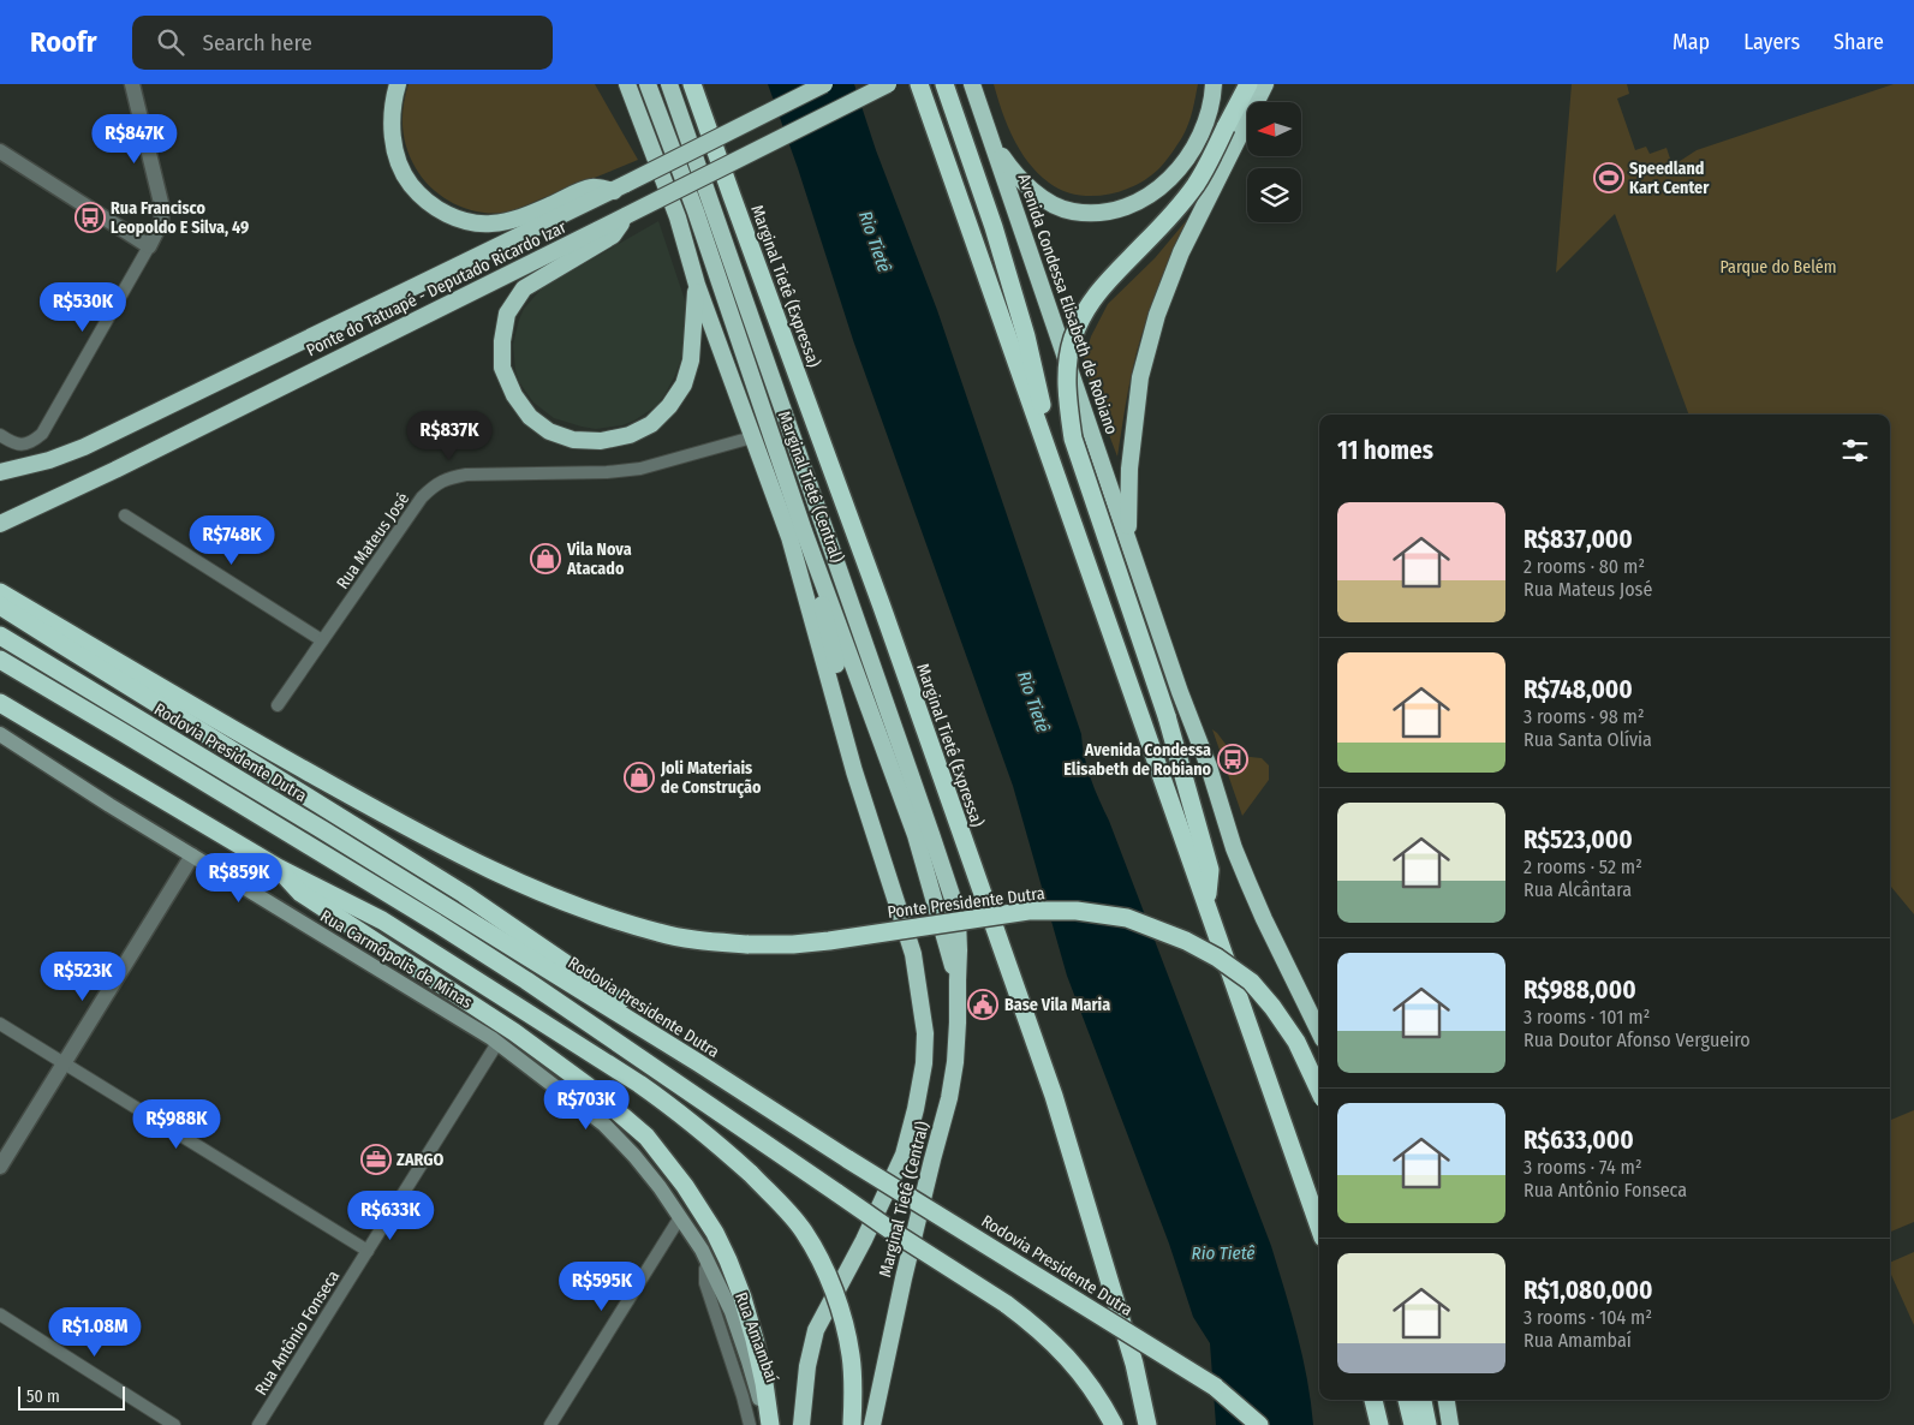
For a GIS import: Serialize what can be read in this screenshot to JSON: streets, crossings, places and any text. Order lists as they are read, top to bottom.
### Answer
{
  "streets": {
    "highway": [
      "Marginal Tietê (Expressa)",
      "Ponte do Tatuapé - Deputado Ricardo Izar",
      "Avenida Condessa Elisabeth de Robiano",
      "Marginal Tietê (Central)",
      "Rodovia Presidente Dutra",
      "Ponte Presidente Dutra"
    ],
    "main road": ["Rua Carmópolis de Minas", "Rua Amambaí"],
    "street": ["Rua Mateus José", "Rua Antônio Fonseca"]
  },
  "crossings": [
    ["Rodovia Presidente Dutra", "Ponte Presidente Dutra"],
    ["Rua Carmópolis de Minas", "Rua Antônio Fonseca"],
    ["Rua Carmópolis de Minas", "Rua Amambaí"]
  ],
  "water": ["Rio Tietê"],
  "parks": ["Parque do Belém"],
  "places": {
    "sports": ["Speedland Kart Center"],
    "bus stop": ["Rua Francisco Leopoldo E Silva, 49", "Avenida Condessa Elisabeth de Robiano"],
    "shop": ["Vila Nova Atacado", "Joli Materiais de Construção"],
    "public building": ["Base Vila Maria"],
    "office": ["ZARGO"]
  },
  "scale_bar": "50 m",
  "north": "left",
  "page": {
    "header": "Roofr",
    "search": "Search here",
    "nav": ["Map", "Layers", "Share"],
    "price": [
      "R$847K",
      "R$530K",
      "R$837K",
      "R$748K",
      "R$859K",
      "R$523K",
      "R$703K",
      "R$988K",
      "R$633K",
      "R$595K",
      "R$1.08M"
    ],
    "heading": "11 homes",
    "list": [
      {
        "name": "R$837,000",
        "note": "2 rooms · 80 m² · Rua Mateus José"
      },
      {
        "name": "R$748,000",
        "note": "3 rooms · 98 m² · Rua Santa Olívia"
      },
      {
        "name": "R$523,000",
        "note": "2 rooms · 52 m² · Rua Alcântara"
      },
      {
        "name": "R$988,000",
        "note": "3 rooms · 101 m² · Rua Doutor Afonso Vergueiro"
      },
      {
        "name": "R$633,000",
        "note": "3 rooms · 74 m² · Rua Antônio Fonseca"
      },
      {
        "name": "R$1,080,000",
        "note": "3 rooms · 104 m² · Rua Amambaí"
      }
    ],
    "scale": "50 m"
  }
}
